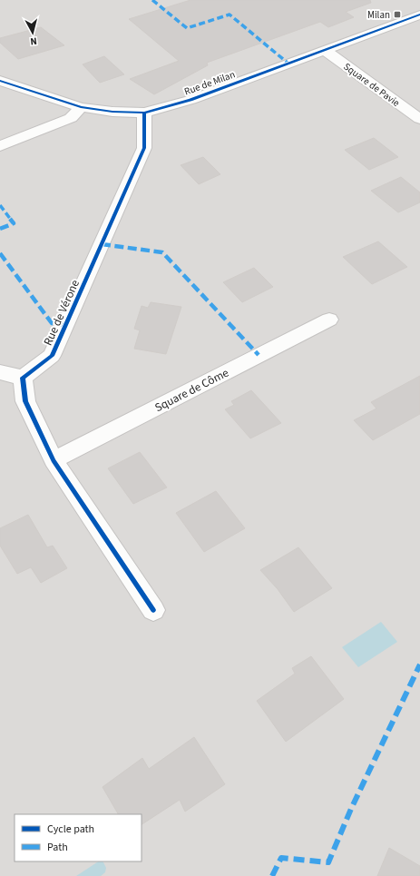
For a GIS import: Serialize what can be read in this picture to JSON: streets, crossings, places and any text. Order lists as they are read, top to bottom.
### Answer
{
  "streets": {
    "street": [
      "Rue de Milan",
      "Square de Pavie",
      "Rue de Vérone",
      "Square de Côme"
    ]
  },
  "crossings": [
    ["Rue de Milan", "Square de Pavie"],
    ["Rue de Milan", "Rue de Vérone"]
  ],
  "places": {
    "transit": ["Milan"]
  },
  "legend": ["Cycle path", "Path"],
  "north": "bottom"
}
